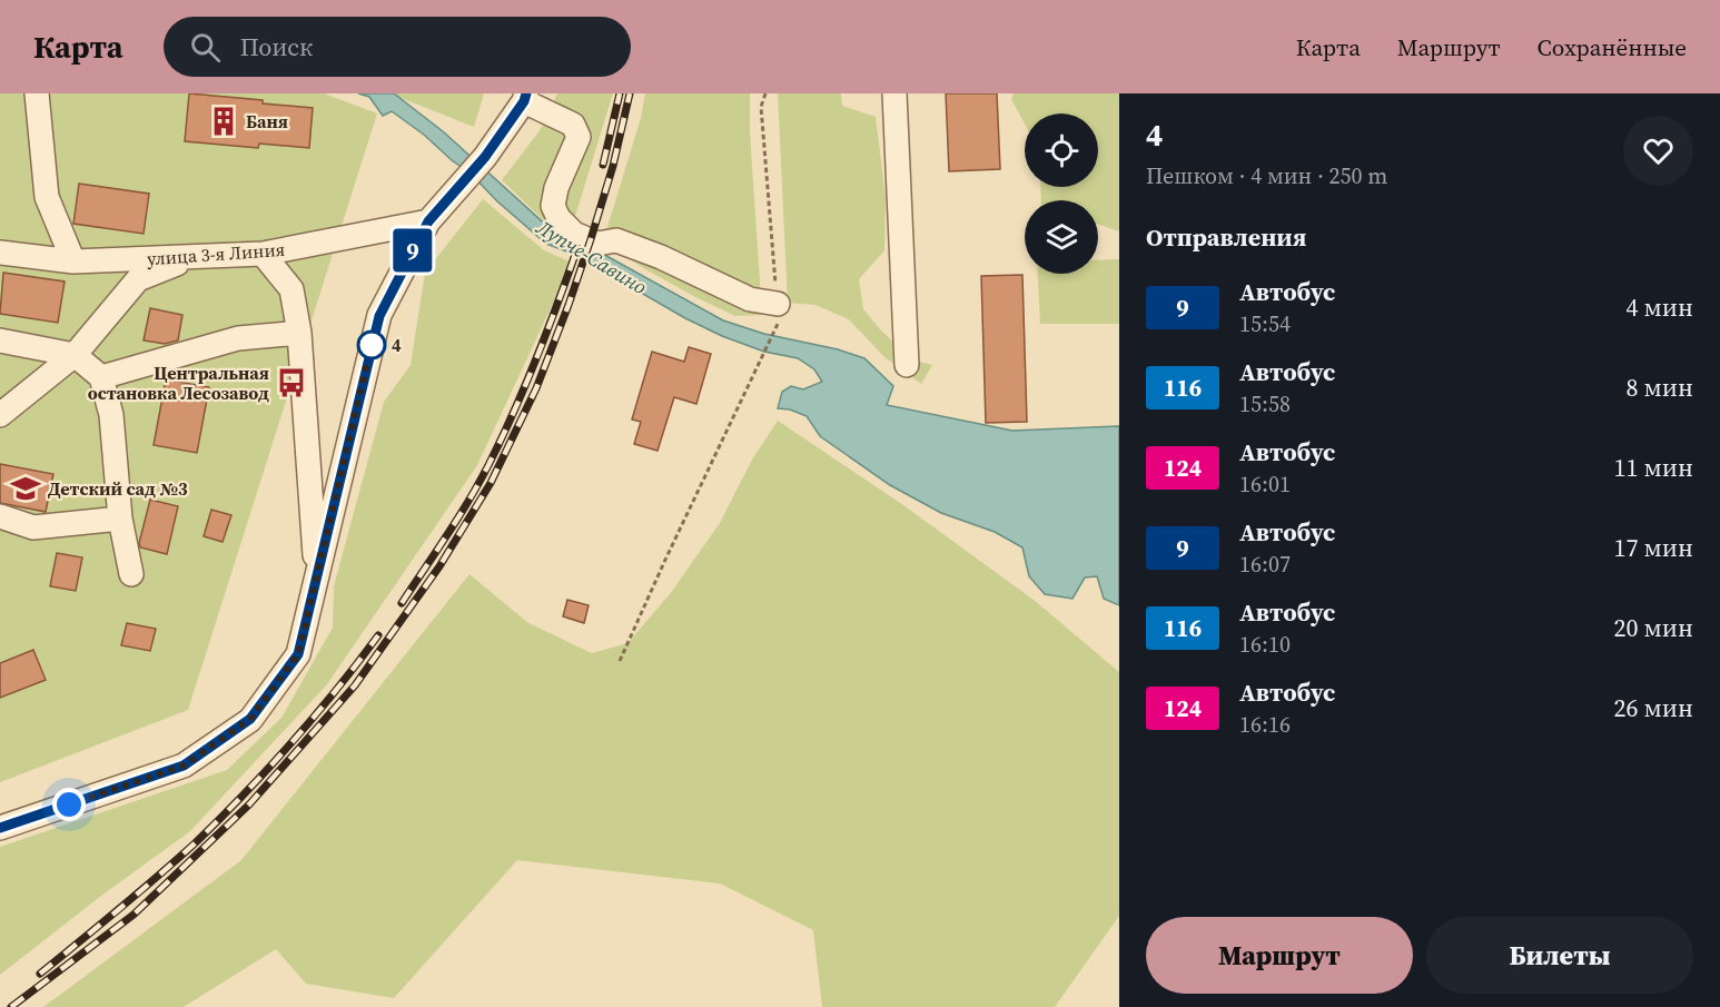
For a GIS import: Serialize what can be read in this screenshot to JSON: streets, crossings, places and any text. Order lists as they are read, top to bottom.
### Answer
{
  "streets": {
    "street": ["улица 3-я Линия"]
  },
  "water": ["Лупче-Савино"],
  "places": {
    "building": ["Баня"],
    "other": ["4"],
    "bus stop": ["Центральная остановка Лесозавод"],
    "school or university": ["Детский сад №3"]
  },
  "lines": ["bus line 9"],
  "page": {
    "header": "Карта",
    "search": "Поиск",
    "nav": ["Карта", "Маршрут", "Сохранённые"],
    "on_map": "9",
    "heading": [
      ["4", "Пешком · 4 мин · 250 m"],
      "Отправления"
    ],
    "list": [
      {
        "mark": "9",
        "name": "Автобус",
        "note": "15:54",
        "value": "4 мин"
      },
      {
        "mark": "116",
        "name": "Автобус",
        "note": "15:58",
        "value": "8 мин"
      },
      {
        "mark": "124",
        "name": "Автобус",
        "note": "16:01",
        "value": "11 мин"
      },
      {
        "mark": "9",
        "name": "Автобус",
        "note": "16:07",
        "value": "17 мин"
      },
      {
        "mark": "116",
        "name": "Автобус",
        "note": "16:10",
        "value": "20 мин"
      },
      {
        "mark": "124",
        "name": "Автобус",
        "note": "16:16",
        "value": "26 мин"
      }
    ],
    "buttons": ["Маршрут", "Билеты"]
  }
}
